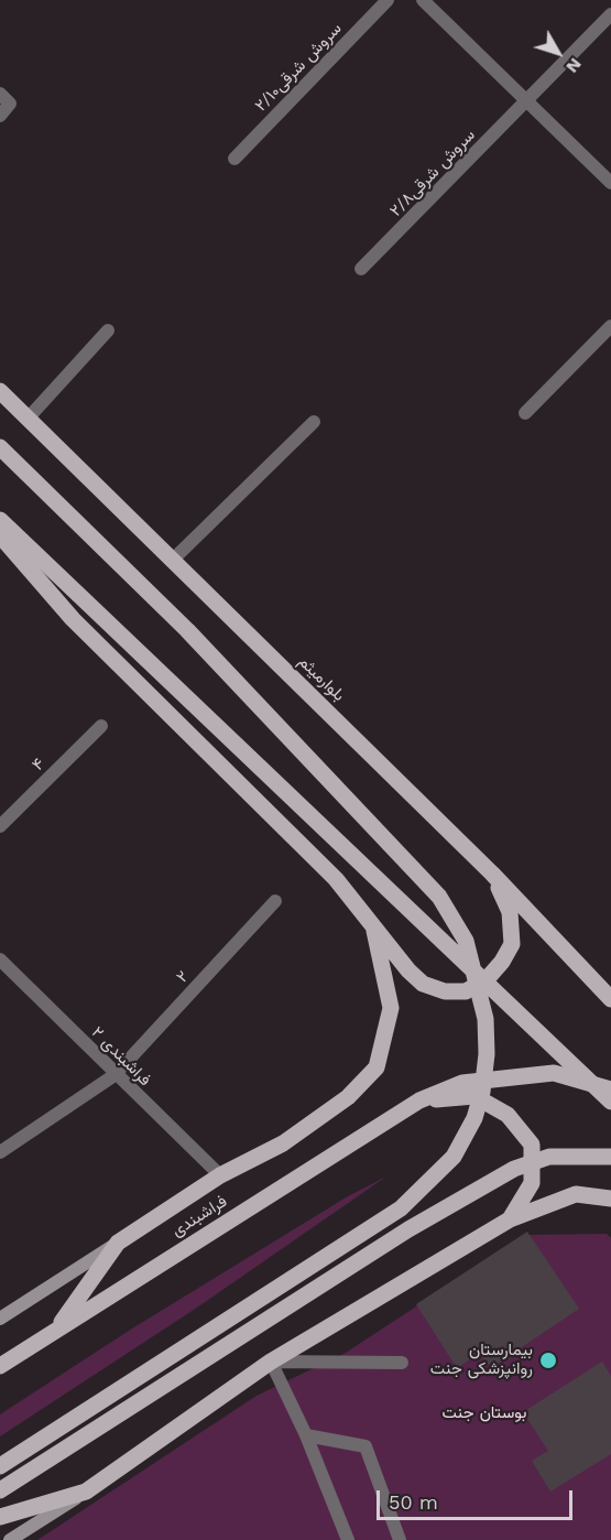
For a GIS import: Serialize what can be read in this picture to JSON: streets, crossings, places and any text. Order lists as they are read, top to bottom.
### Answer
{
  "streets": {
    "main road": ["بلوارمیثم", "فراشبندی"],
    "street": [
      "سروش شرقی۲/۱۰",
      "سروش شرقی۲/۸",
      "۴",
      "۲",
      "۲ فراشبندی"
    ]
  },
  "crossings": [
    ["۲", "۲ فراشبندی"]
  ],
  "parks": ["بوستان جنت"],
  "places": ["بیمارستان روانپزشکی جنت"],
  "scale_bar": "50 m",
  "north": "bottom right"
}
